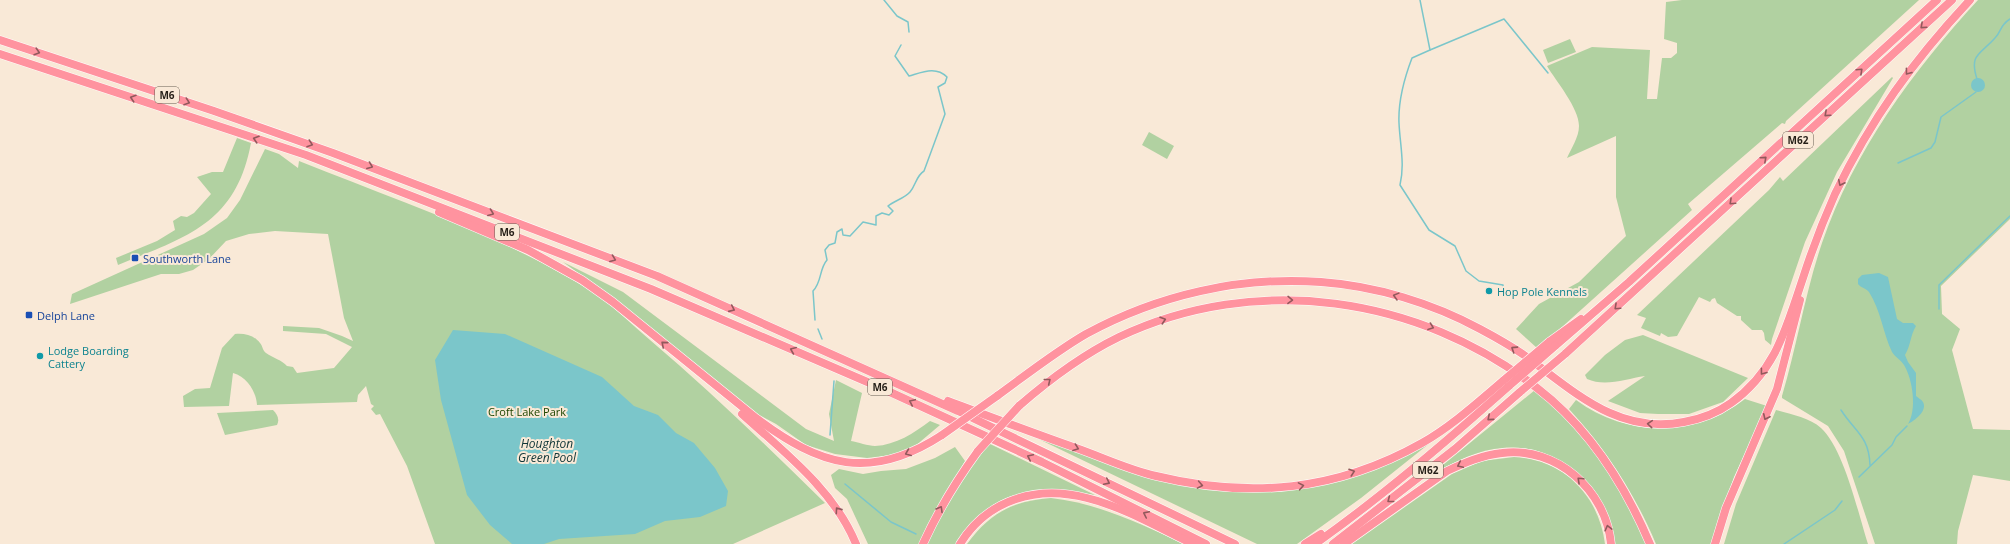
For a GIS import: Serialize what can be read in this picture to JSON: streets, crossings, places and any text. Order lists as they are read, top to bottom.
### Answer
{
  "streets": {
    "highway": ["M6", "M62"]
  },
  "water": ["Houghton Green Pool"],
  "parks": ["Croft Lake Park"],
  "places": {
    "transit": ["Southworth Lane", "Delph Lane"],
    "other": ["Hop Pole Kennels", "Lodge Boarding Cattery"]
  }
}
